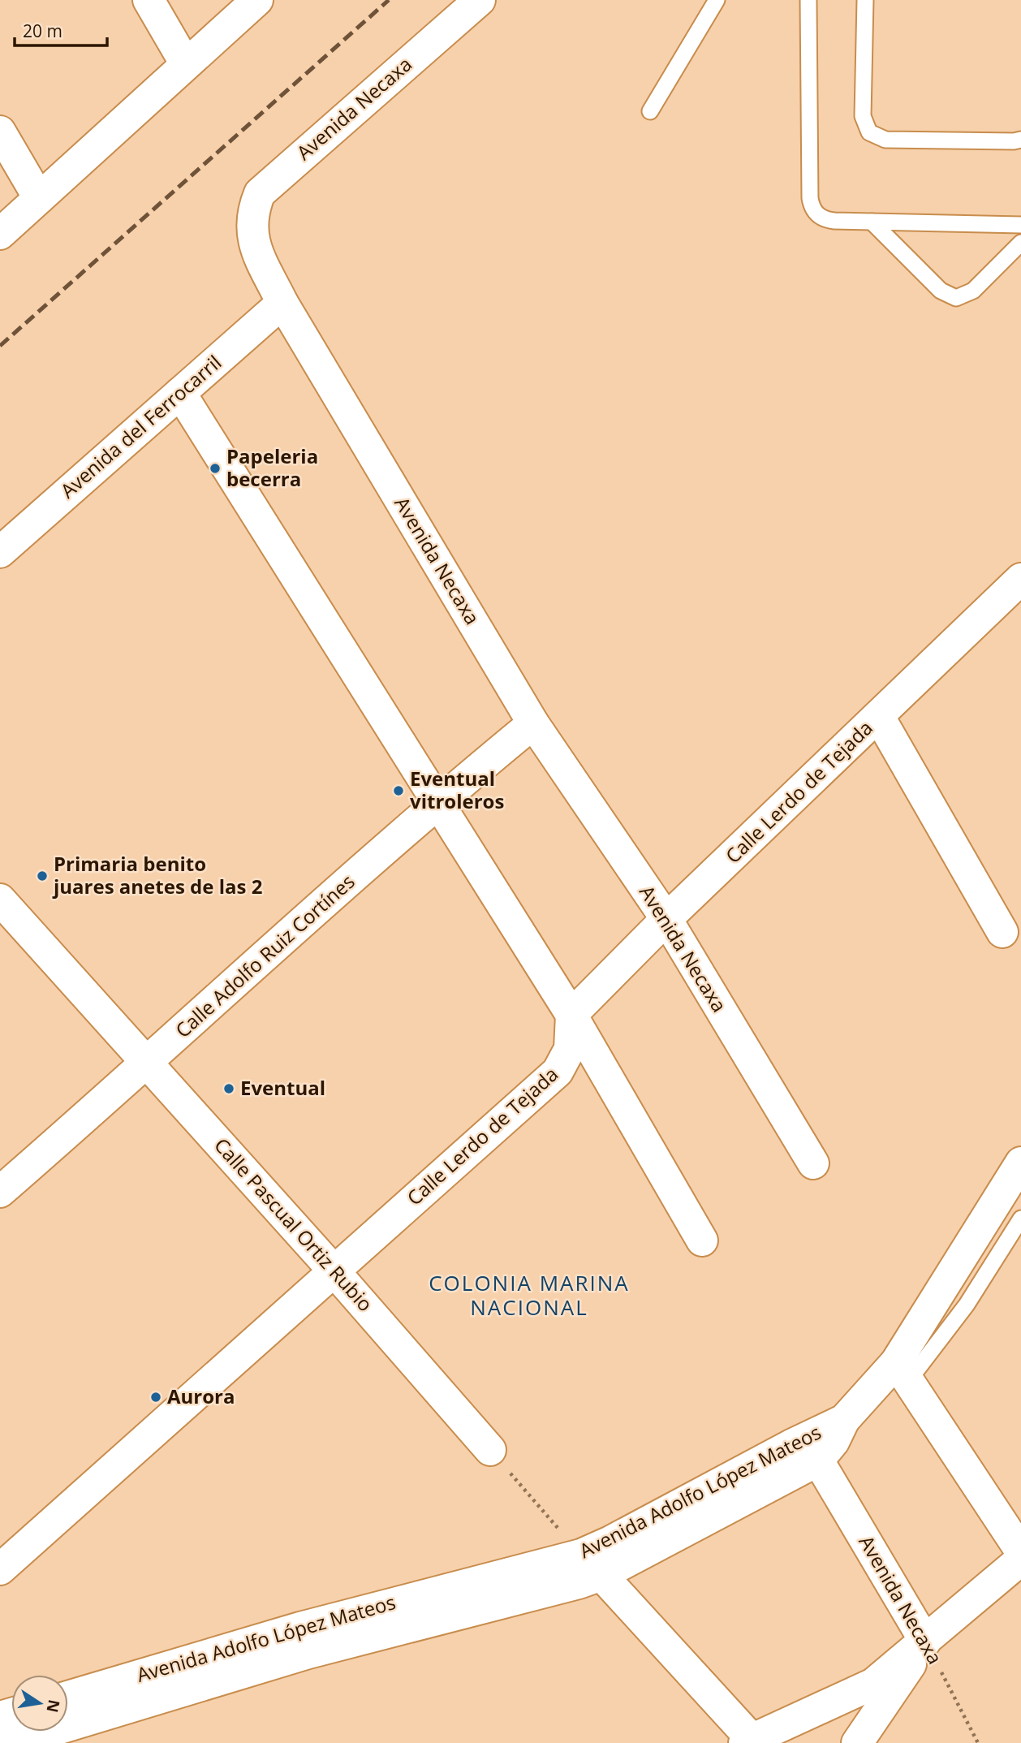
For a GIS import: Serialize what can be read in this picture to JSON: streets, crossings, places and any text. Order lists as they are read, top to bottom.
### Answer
{
  "streets": {
    "street": [
      "Avenida Necaxa",
      "Avenida del Ferrocarril",
      "Calle Lerdo de Tejada",
      "Calle Adolfo Ruiz Cortínes",
      "Calle Pascual Ortiz Rubio",
      "Avenida Adolfo López Mateos"
    ]
  },
  "crossings": [
    ["Avenida Necaxa", "Avenida del Ferrocarril"],
    ["Avenida Necaxa", "Calle Lerdo de Tejada"],
    ["Avenida Necaxa", "Calle Adolfo Ruiz Cortínes"],
    ["Calle Lerdo de Tejada", "Calle Pascual Ortiz Rubio"],
    ["Calle Adolfo Ruiz Cortínes", "Calle Pascual Ortiz Rubio"]
  ],
  "districts": ["COLONIA MARINA NACIONAL"],
  "places": [
    "Papeleria becerra",
    "Eventual vitroleros",
    "Primaria benito juares anetes de las 2",
    "Eventual",
    "Aurora"
  ],
  "scale_bar": "20 m",
  "north": "right"
}
